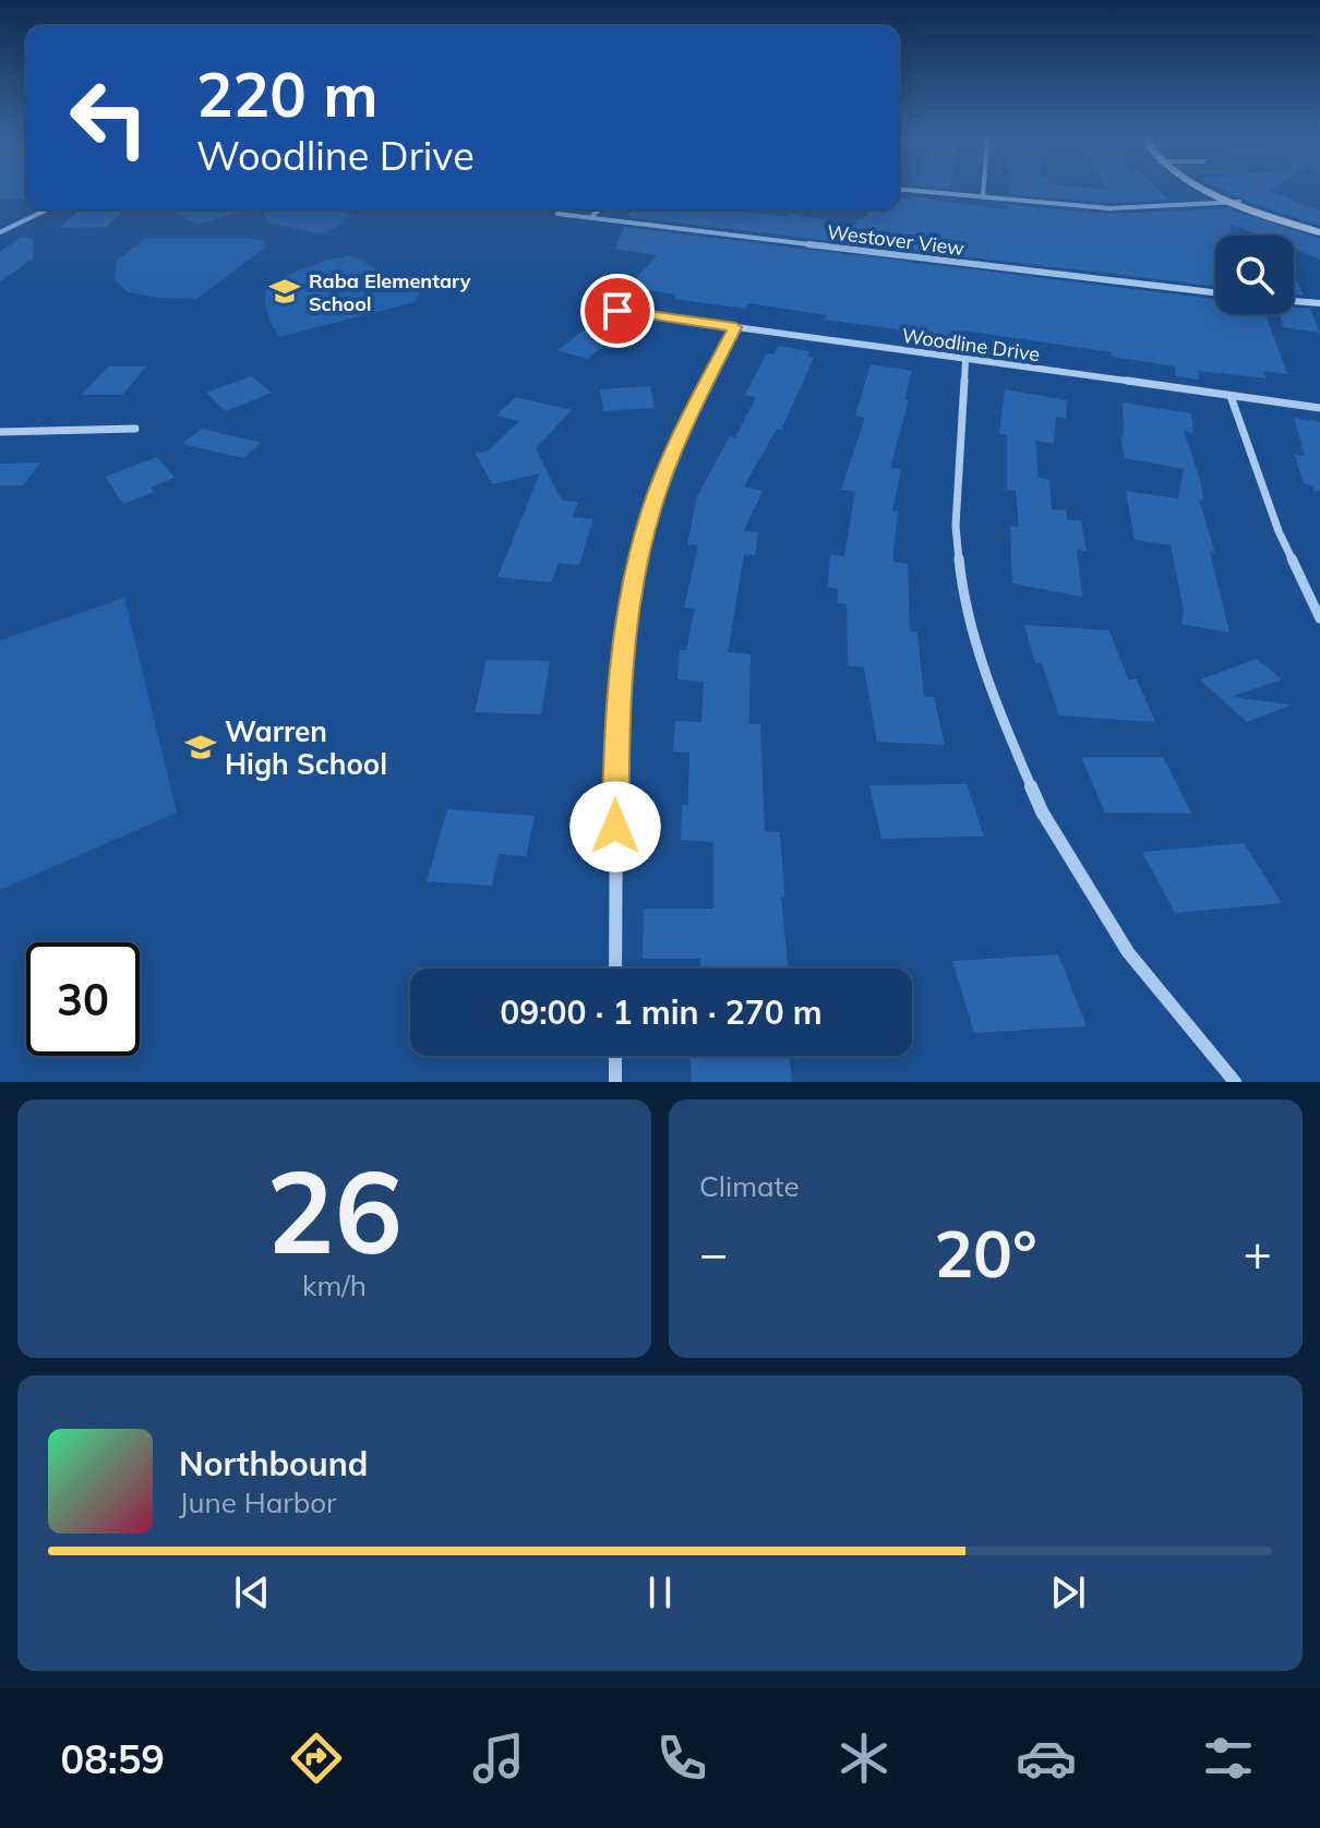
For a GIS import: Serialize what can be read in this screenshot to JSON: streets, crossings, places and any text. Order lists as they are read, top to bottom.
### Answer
{
  "streets": {
    "street": ["Westover View", "Woodline Drive"]
  },
  "places": {
    "school or university": ["Raba Elementary School", "Warren High School"]
  },
  "page": {
    "turn": ["220 m", "Woodline Drive"],
    "limit": "30",
    "trip": "09:00 · 1 min · 270 m",
    "tile": [
      ["26", "km/h"],
      "Climate"
    ],
    "heat": ["−", "20°", "+"],
    "song": ["Northbound", "June Harbor"],
    "tabs": "08:59"
  }
}
